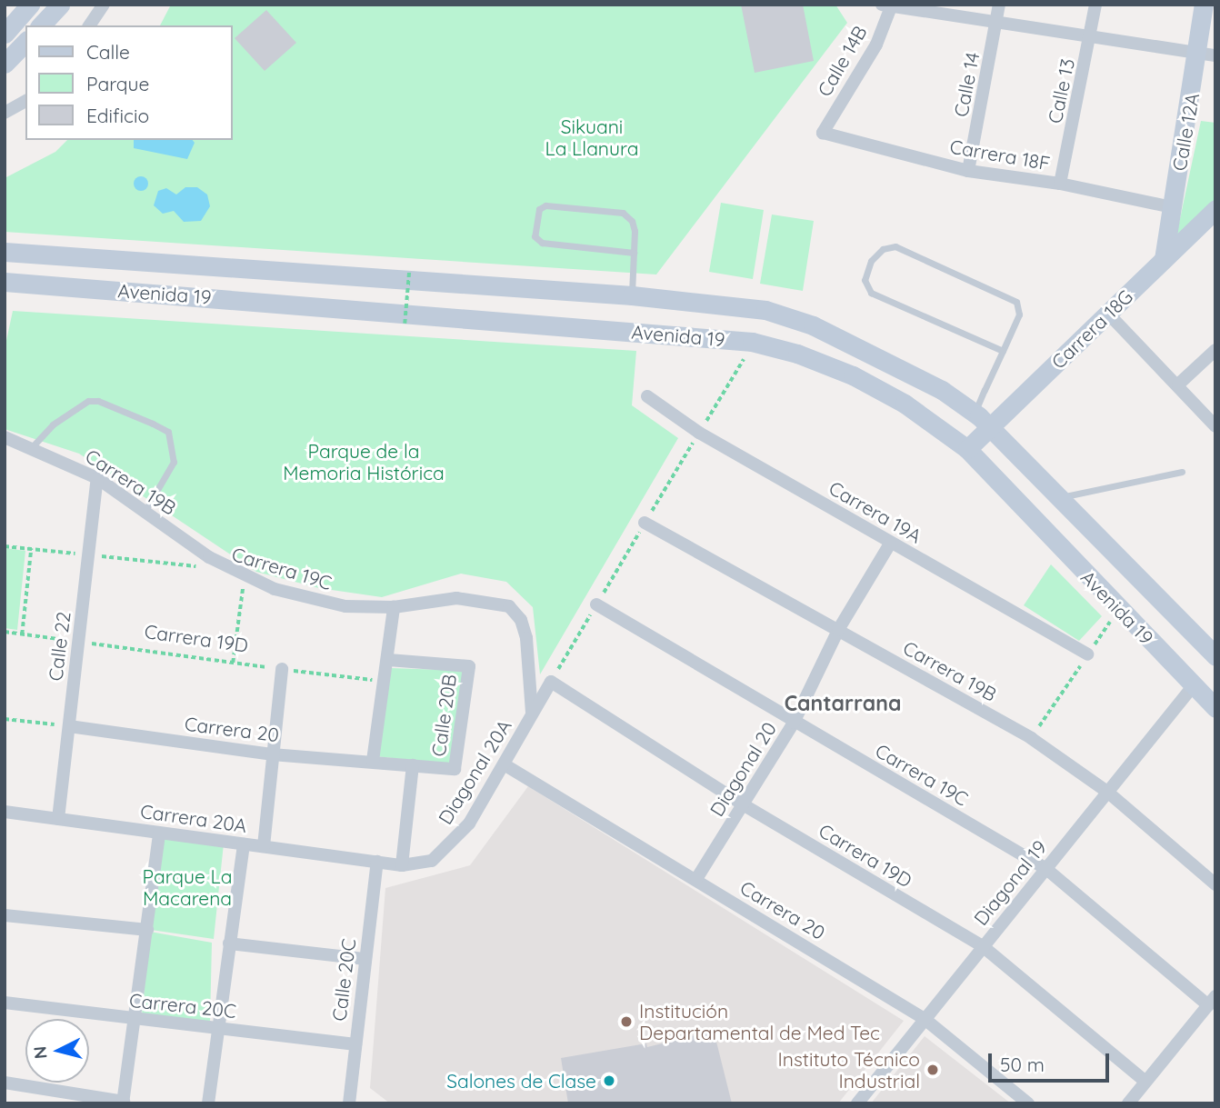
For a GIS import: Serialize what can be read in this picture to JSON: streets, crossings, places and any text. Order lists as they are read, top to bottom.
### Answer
{
  "streets": {
    "main road": ["Calle 12A", "Avenida 19", "Carrera 18G"],
    "street": [
      "Calle 14B",
      "Calle 14",
      "Calle 13",
      "Carrera 18F",
      "Carrera 19B",
      "Carrera 19A",
      "Carrera 19C",
      "Carrera 19D",
      "Calle 22",
      "Calle 20B",
      "Carrera 20",
      "Diagonal 20",
      "Diagonal 20A",
      "Carrera 20A",
      "Diagonal 19",
      "Calle 20C",
      "Carrera 20C"
    ]
  },
  "crossings": [
    ["Calle 14B", "Carrera 18F"],
    ["Calle 14", "Carrera 18F"],
    ["Calle 13", "Carrera 18F"],
    ["Calle 12A", "Carrera 18F"],
    ["Calle 12A", "Carrera 18G"],
    ["Avenida 19", "Carrera 18G"],
    ["Avenida 19", "Diagonal 19"],
    ["Carrera 19B", "Carrera 19C"],
    ["Carrera 19B", "Calle 22"],
    ["Carrera 19B", "Diagonal 20"],
    ["Carrera 19B", "Diagonal 19"],
    ["Carrera 19A", "Diagonal 20"],
    ["Carrera 19C", "Calle 22"],
    ["Carrera 19C", "Diagonal 20"],
    ["Carrera 19C", "Diagonal 20A"],
    ["Carrera 19C", "Diagonal 19"],
    ["Carrera 19D", "Calle 22"],
    ["Carrera 19D", "Diagonal 20"],
    ["Carrera 19D", "Diagonal 20A"],
    ["Carrera 19D", "Diagonal 19"],
    ["Calle 22", "Carrera 20"],
    ["Calle 22", "Carrera 20A"],
    ["Calle 20B", "Carrera 20"],
    ["Calle 20B", "Diagonal 20A"],
    ["Carrera 20", "Diagonal 20"],
    ["Carrera 20", "Diagonal 20A"],
    ["Carrera 20", "Diagonal 19"],
    ["Diagonal 20A", "Carrera 20A"],
    ["Diagonal 20A", "Calle 20C"],
    ["Carrera 20A", "Calle 20C"],
    ["Calle 20C", "Carrera 20C"]
  ],
  "districts": ["Cantarrana"],
  "parks": ["Sikuani La Llanura", "Parque de la Memoria Histórica", "Parque La Macarena"],
  "places": ["Institución Departamental de Med Tec", "Instituto Técnico Industrial", "Salones de Clase"],
  "legend": ["Calle", "Parque", "Edificio"],
  "scale_bar": "50 m",
  "north": "left"
}
